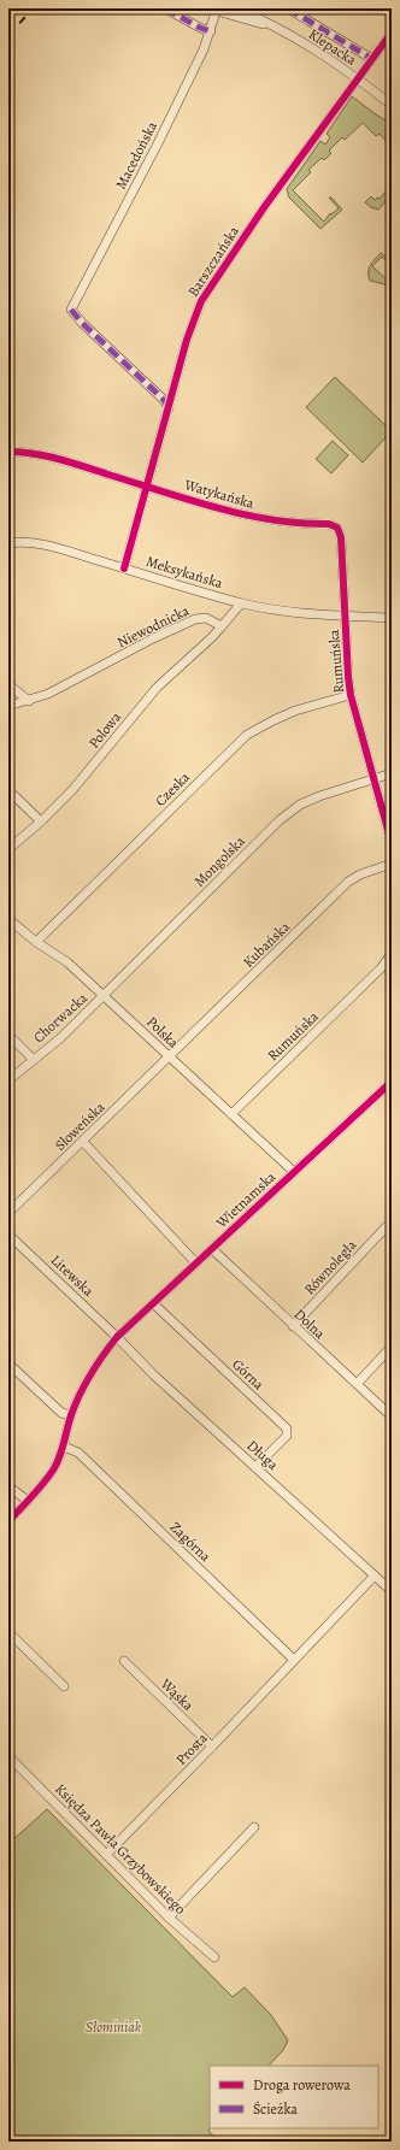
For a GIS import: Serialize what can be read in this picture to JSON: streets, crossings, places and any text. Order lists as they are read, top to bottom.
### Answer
{
  "streets": {
    "street": [
      "Klepacka",
      "Macedońska",
      "Barszczańska",
      "Watykańska",
      "Meksykańska",
      "Niewodnicka",
      "Rumuńska",
      "Polowa",
      "Czeska",
      "Mongolska",
      "Kubańska",
      "Chorwacka",
      "Polska",
      "Słoweńska",
      "Wietnamska",
      "Równoległa",
      "Litewska",
      "Dolna",
      "Górna",
      "Długa",
      "Zagórna",
      "Wąska",
      "Prosta",
      "Księdza Pawła Grzybowskiego"
    ]
  },
  "crossings": [
    ["Klepacka", "Macedońska"],
    ["Klepacka", "Barszczańska"],
    ["Macedońska", "Barszczańska"],
    ["Barszczańska", "Watykańska"],
    ["Barszczańska", "Meksykańska"],
    ["Watykańska", "Rumuńska"],
    ["Niewodnicka", "Polowa"],
    ["Rumuńska", "Czeska"],
    ["Rumuńska", "Mongolska"],
    ["Rumuńska", "Polska"],
    ["Czeska", "Polska"],
    ["Mongolska", "Chorwacka"],
    ["Mongolska", "Polska"],
    ["Kubańska", "Polska"],
    ["Kubańska", "Słoweńska"],
    ["Chorwacka", "Polska"],
    ["Polska", "Słoweńska"],
    ["Polska", "Wietnamska"],
    ["Wietnamska", "Litewska"],
    ["Wietnamska", "Dolna"],
    ["Wietnamska", "Górna"],
    ["Wietnamska", "Długa"],
    ["Wietnamska", "Zagórna"],
    ["Równoległa", "Dolna"],
    ["Litewska", "Długa"],
    ["Górna", "Długa"],
    ["Długa", "Prosta"],
    ["Zagórna", "Prosta"],
    ["Wąska", "Prosta"],
    ["Prosta", "Księdza Pawła Grzybowskiego"]
  ],
  "parks": ["Słominiak"],
  "legend": ["Droga rowerowa", "Ścieżka"]
}
